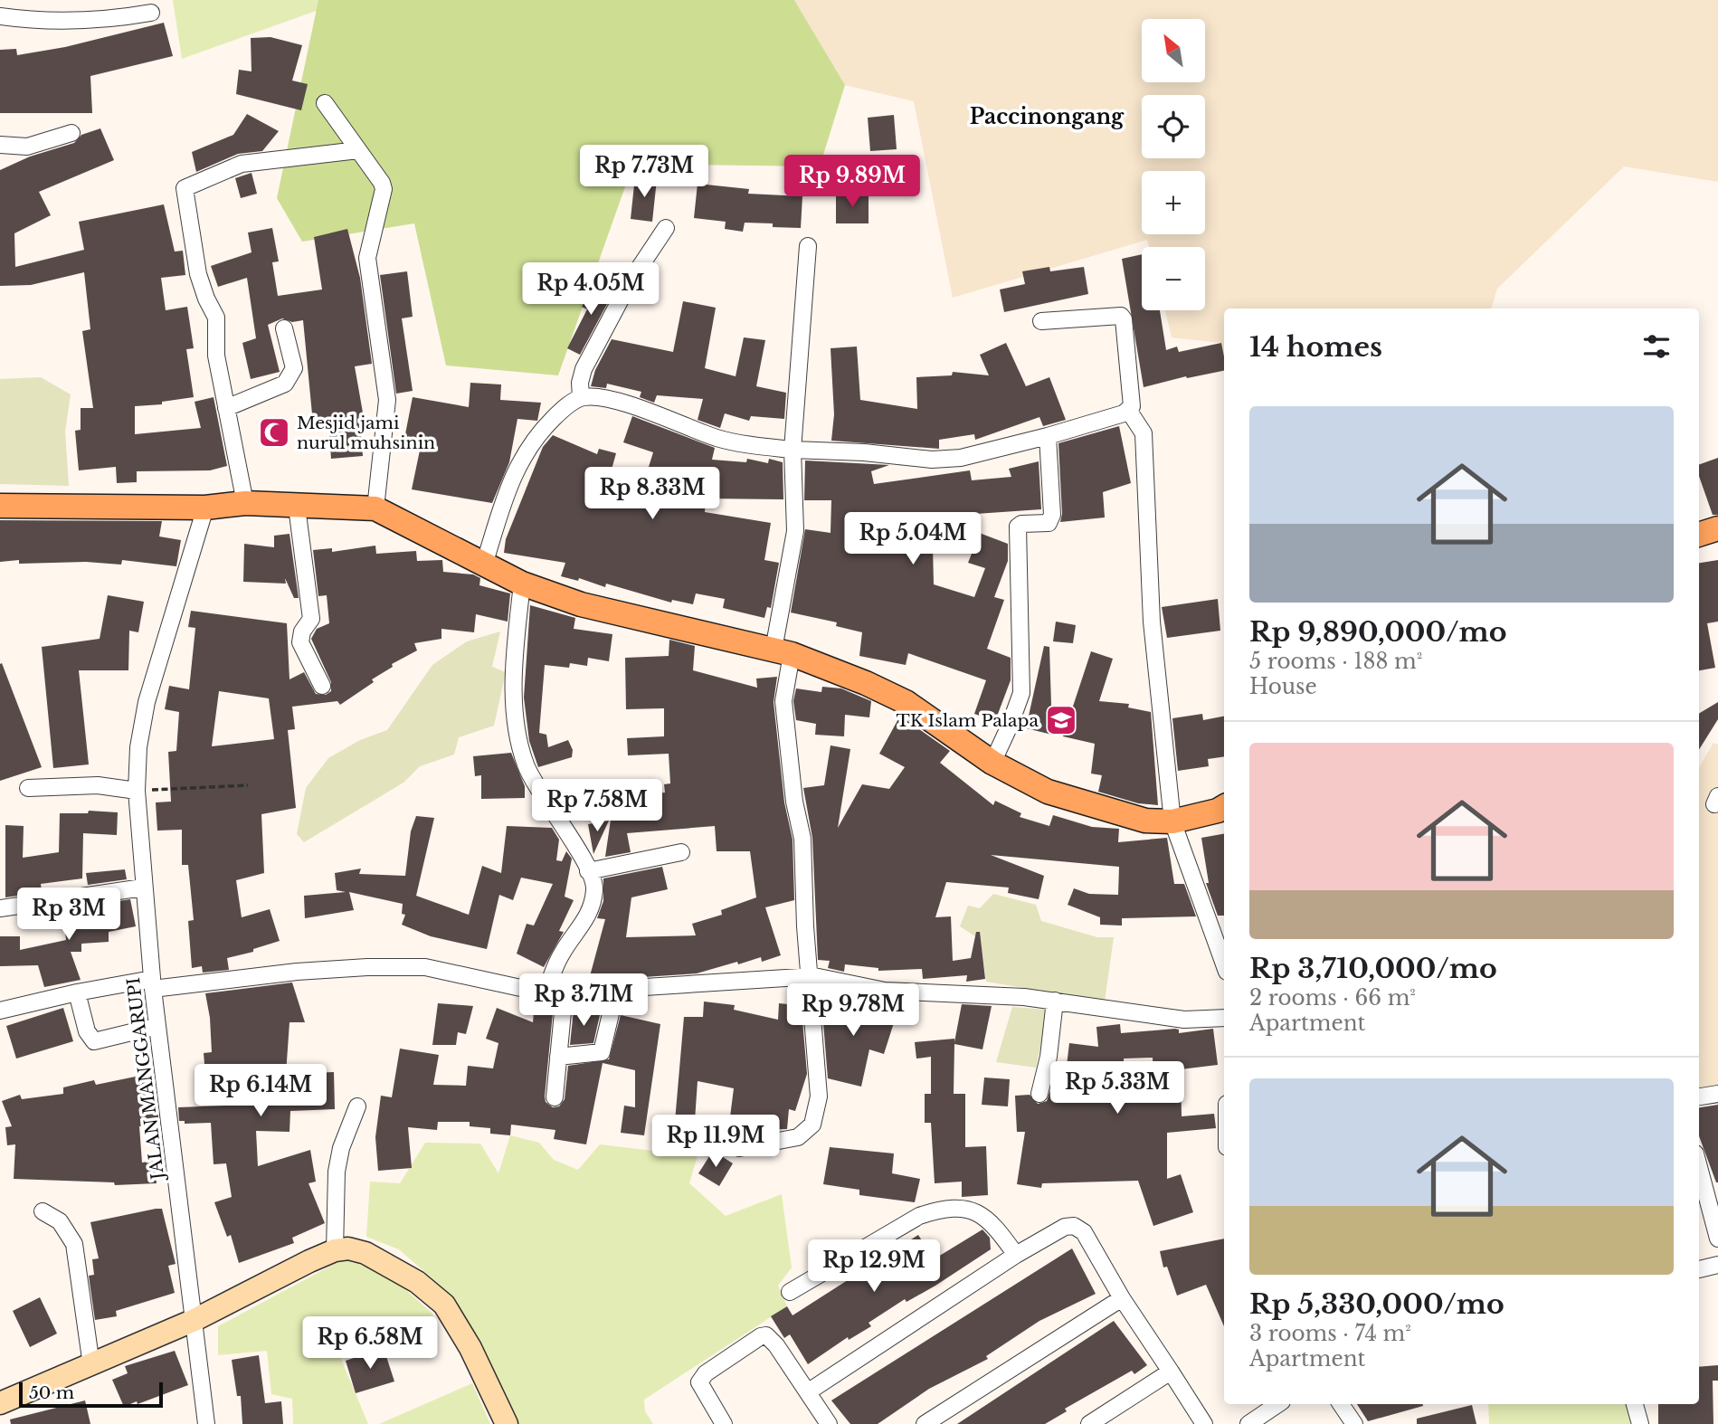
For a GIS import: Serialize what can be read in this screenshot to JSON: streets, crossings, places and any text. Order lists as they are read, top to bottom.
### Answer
{
  "streets": {
    "street": ["JALAN MANGGARUPI"]
  },
  "districts": ["Paccinongang"],
  "places": {
    "mosque": ["Mesjid jami nurul muhsinin"],
    "school or university": ["TK Islam Palapa"]
  },
  "scale_bar": "50 m",
  "north": "top left",
  "page": {
    "map_buttons": ["+", "−"],
    "price": [
      "Rp 7.73M",
      "Rp 9.89M",
      "Rp 4.05M",
      "Rp 8.33M",
      "Rp 5.04M",
      "Rp 7.58M",
      "Rp 3M",
      "Rp 3.71M",
      "Rp 9.78M",
      "Rp 5.33M",
      "Rp 6.14M",
      "Rp 11.9M",
      "Rp 12.9M",
      "Rp 6.58M"
    ],
    "heading": "14 homes",
    "list": [
      {
        "name": "Rp 9,890,000/mo",
        "note": "5 rooms · 188 m² · House"
      },
      {
        "name": "Rp 3,710,000/mo",
        "note": "2 rooms · 66 m² · Apartment"
      },
      {
        "name": "Rp 5,330,000/mo",
        "note": "3 rooms · 74 m² · Apartment"
      }
    ],
    "scale": "50 m"
  }
}
